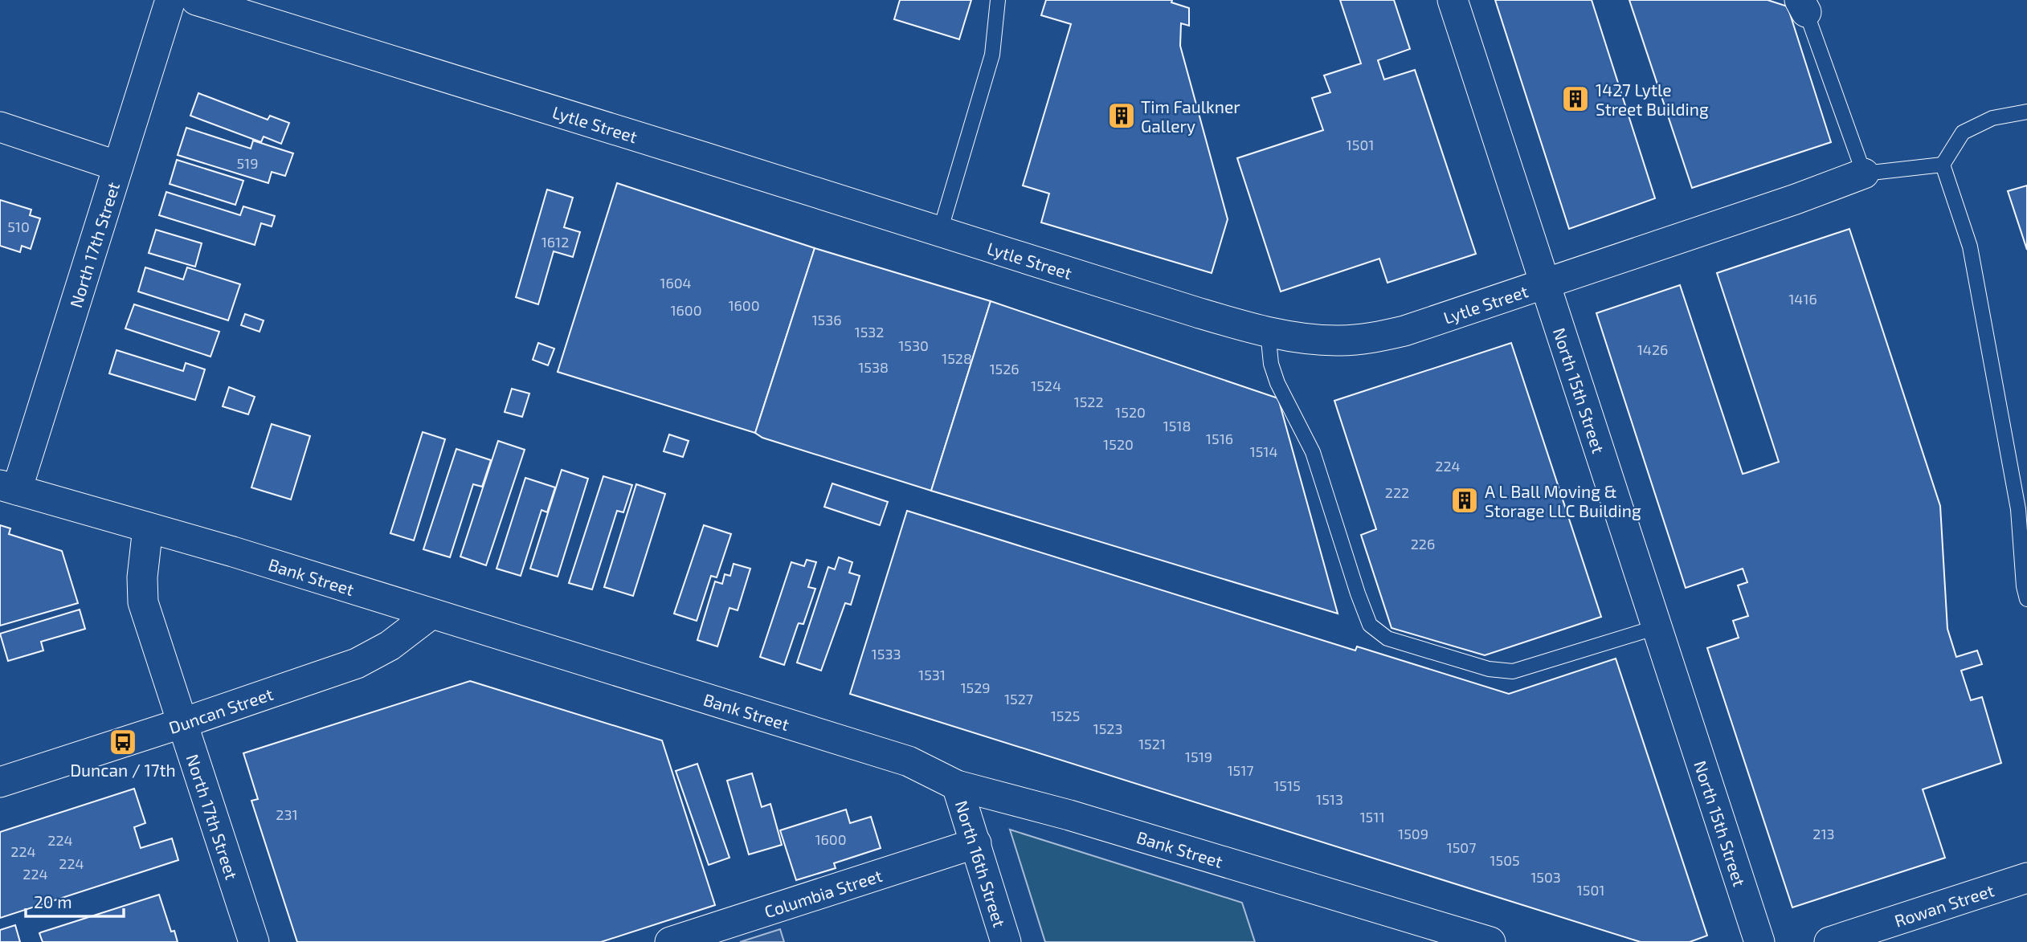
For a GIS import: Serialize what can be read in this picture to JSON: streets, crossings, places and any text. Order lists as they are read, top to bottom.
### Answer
{
  "streets": {
    "street": [
      "Lytle Street",
      "North 17th Street",
      "North 15th Street",
      "Bank Street",
      "Duncan Street",
      "North 16th Street",
      "Columbia Street",
      "Rowan Street"
    ]
  },
  "crossings": [
    ["Lytle Street", "North 15th Street"],
    ["North 17th Street", "Bank Street"],
    ["North 17th Street", "Duncan Street"],
    ["Bank Street", "Duncan Street"],
    ["Bank Street", "North 16th Street"],
    ["North 16th Street", "Columbia Street"]
  ],
  "places": {
    "building": ["1427 Lytle Street Building", "Tim Faulkner Gallery", "A L Ball Moving & Storage LLC Building"],
    "bus stop": ["Duncan / 17th"]
  },
  "house_numbers": [
    "1501",
    "519",
    "510",
    "1612",
    "1604",
    "1416",
    "1600",
    "1600",
    "1536",
    "1532",
    "1530",
    "1426",
    "1528",
    "1538",
    "1526",
    "1524",
    "1522",
    "1520",
    "1518",
    "1516",
    "1520",
    "1514",
    "224",
    "222",
    "226",
    "1533",
    "1531",
    "1529",
    "1527",
    "1525",
    "1523",
    "1521",
    "1519",
    "1517",
    "1515",
    "1513",
    "231",
    "1511",
    "1509",
    "213",
    "1600",
    "224",
    "1507",
    "224",
    "1505",
    "224",
    "224",
    "1503",
    "1501"
  ],
  "scale_bar": "20 m"
}
